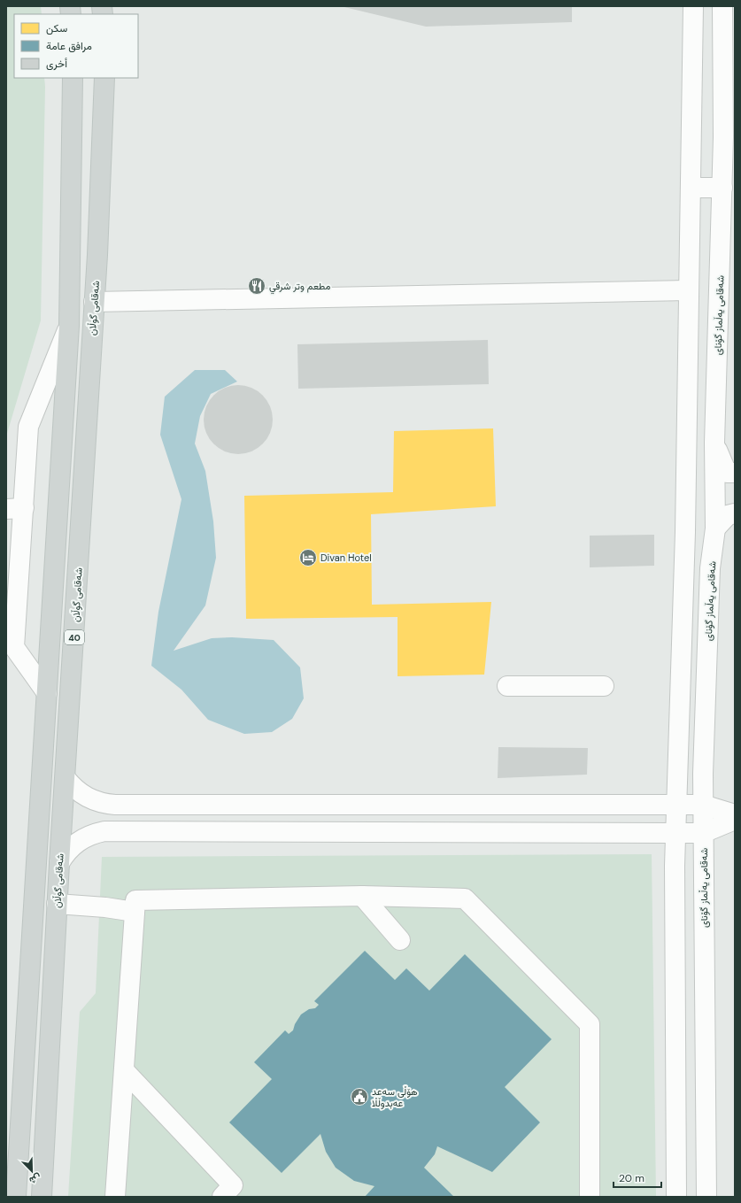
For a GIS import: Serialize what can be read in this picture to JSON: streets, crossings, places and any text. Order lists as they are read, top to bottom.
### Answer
{
  "streets": {
    "main road": ["شەقامی گوڵان", "40"],
    "street": ["شەقامی یەڵماز گۆنای"]
  },
  "places": {
    "restaurant": ["مطعم وتر شرقي"],
    "hotel": ["Divan Hotel"],
    "public building": ["ھۆڵی سەعد عەبدوڵڵا"]
  },
  "legend": ["سكن", "مرافق عامة", "أخرى"],
  "scale_bar": "20 m",
  "north": "bottom right"
}
